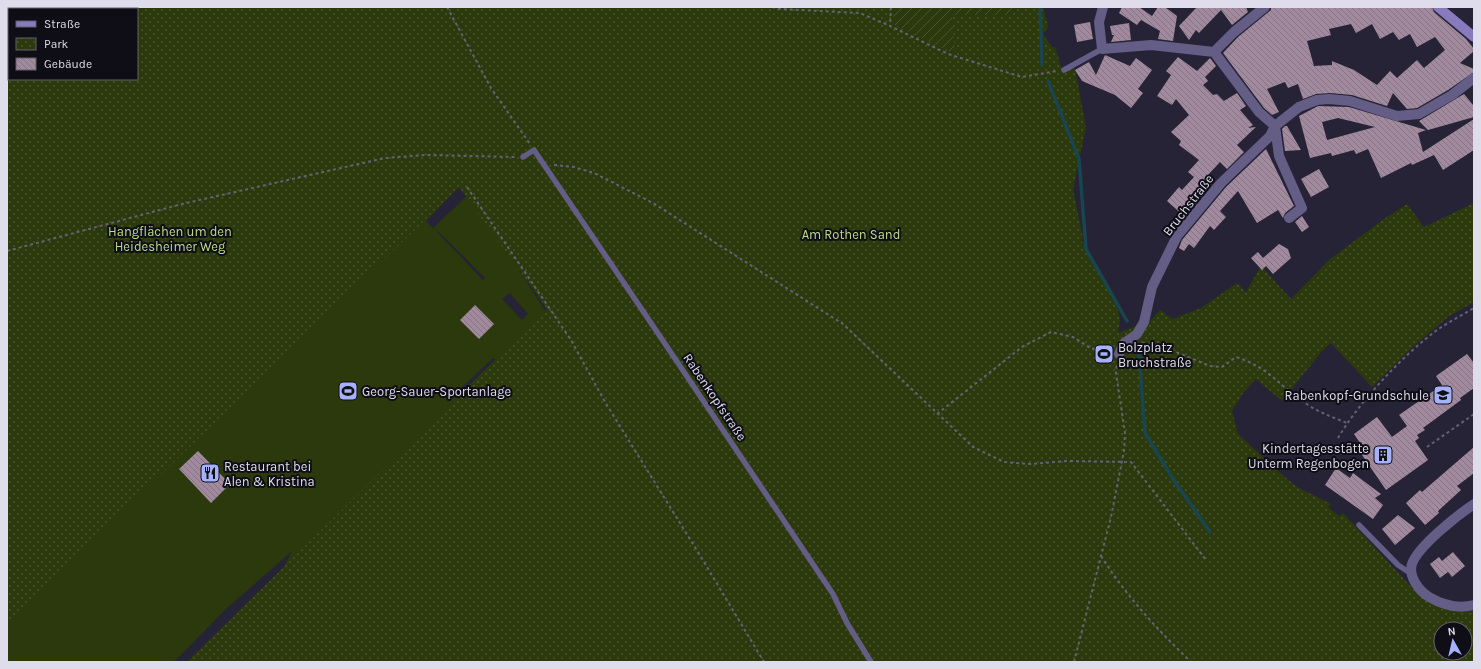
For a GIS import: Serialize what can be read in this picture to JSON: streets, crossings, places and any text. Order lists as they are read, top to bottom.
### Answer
{
  "streets": {
    "street": ["Bruchstraße"],
    "lane": ["Rabenkopfstraße"]
  },
  "parks": ["Hangflächen um den Heidesheimer Weg", "Am Rothen Sand"],
  "places": {
    "sports": ["Bolzplatz Bruchstraße", "Georg-Sauer-Sportanlage"],
    "school or university": ["Rabenkopf-Grundschule"],
    "building": ["Kindertagesstätte Unterm Regenbogen"],
    "restaurant": ["Restaurant bei Alen & Kristina"]
  },
  "legend": ["Straße", "Park", "Gebäude"],
  "north": "top"
}
